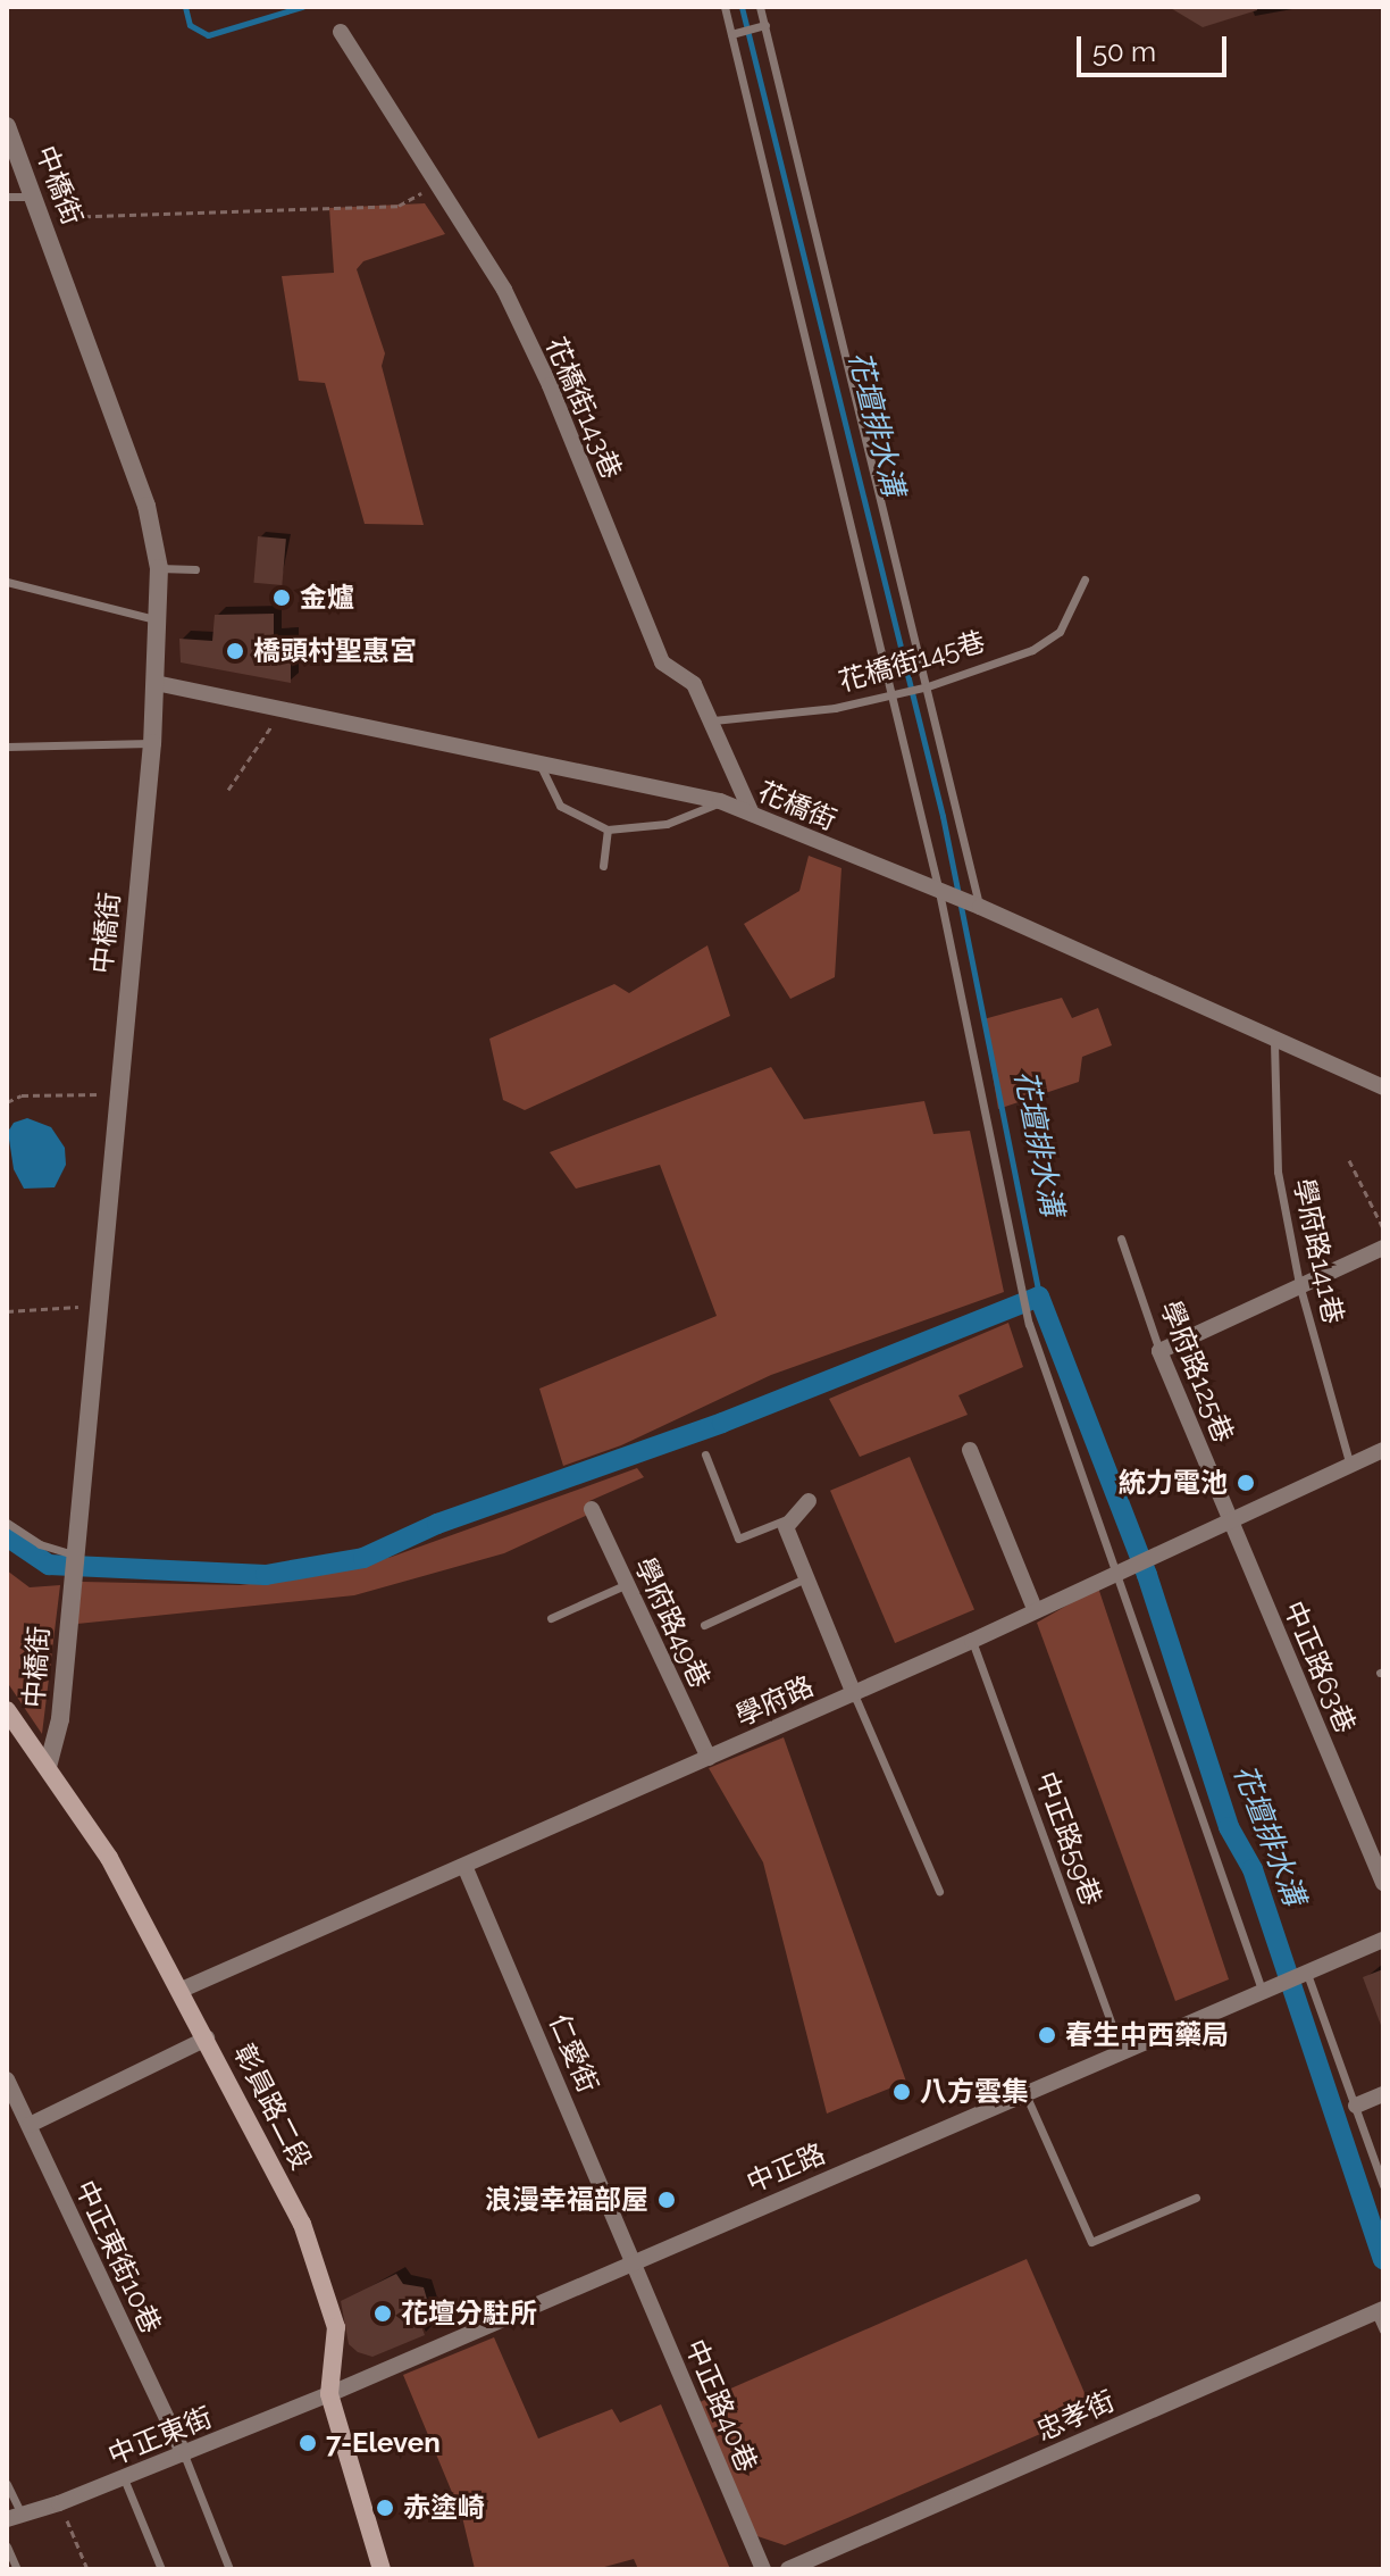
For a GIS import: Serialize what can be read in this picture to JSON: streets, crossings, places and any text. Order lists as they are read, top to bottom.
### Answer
{
  "streets": {
    "main road": ["彰員路二段"],
    "street": [
      "中橋街",
      "花橋街143巷",
      "花橋街",
      "學府路125巷",
      "學府路49巷",
      "中正路63巷",
      "學府路",
      "仁愛街",
      "中正路",
      "中正東街10巷",
      "中正路40巷",
      "忠孝街",
      "中正東街"
    ],
    "lane": ["花橋街145巷", "學府路141巷", "中正路59巷"]
  },
  "crossings": [
    ["中橋街", "花橋街"],
    ["中橋街", "彰員路二段"],
    ["花橋街143巷", "花橋街145巷"],
    ["花橋街143巷", "花橋街"],
    ["花橋街", "學府路141巷"],
    ["學府路141巷", "學府路"],
    ["學府路125巷", "中正路63巷"],
    ["學府路125巷", "學府路"],
    ["學府路49巷", "學府路"],
    ["中正路63巷", "學府路"],
    ["學府路", "中正路59巷"],
    ["學府路", "仁愛街"],
    ["學府路", "彰員路二段"],
    ["中正路59巷", "中正路"],
    ["仁愛街", "中正路"],
    ["仁愛街", "中正路40巷"],
    ["彰員路二段", "中正路"],
    ["彰員路二段", "中正東街"],
    ["中正路", "中正路40巷"],
    ["中正路", "中正東街"],
    ["中正東街10巷", "中正東街"]
  ],
  "water": ["花壇排水溝"],
  "places": [
    "金爐",
    "橋頭村聖惠宮",
    "統力電池",
    "春生中西藥局",
    "八方雲集",
    "浪漫幸福部屋",
    "花壇分駐所",
    "7-Eleven",
    "赤塗崎"
  ],
  "scale_bar": "50 m"
}
